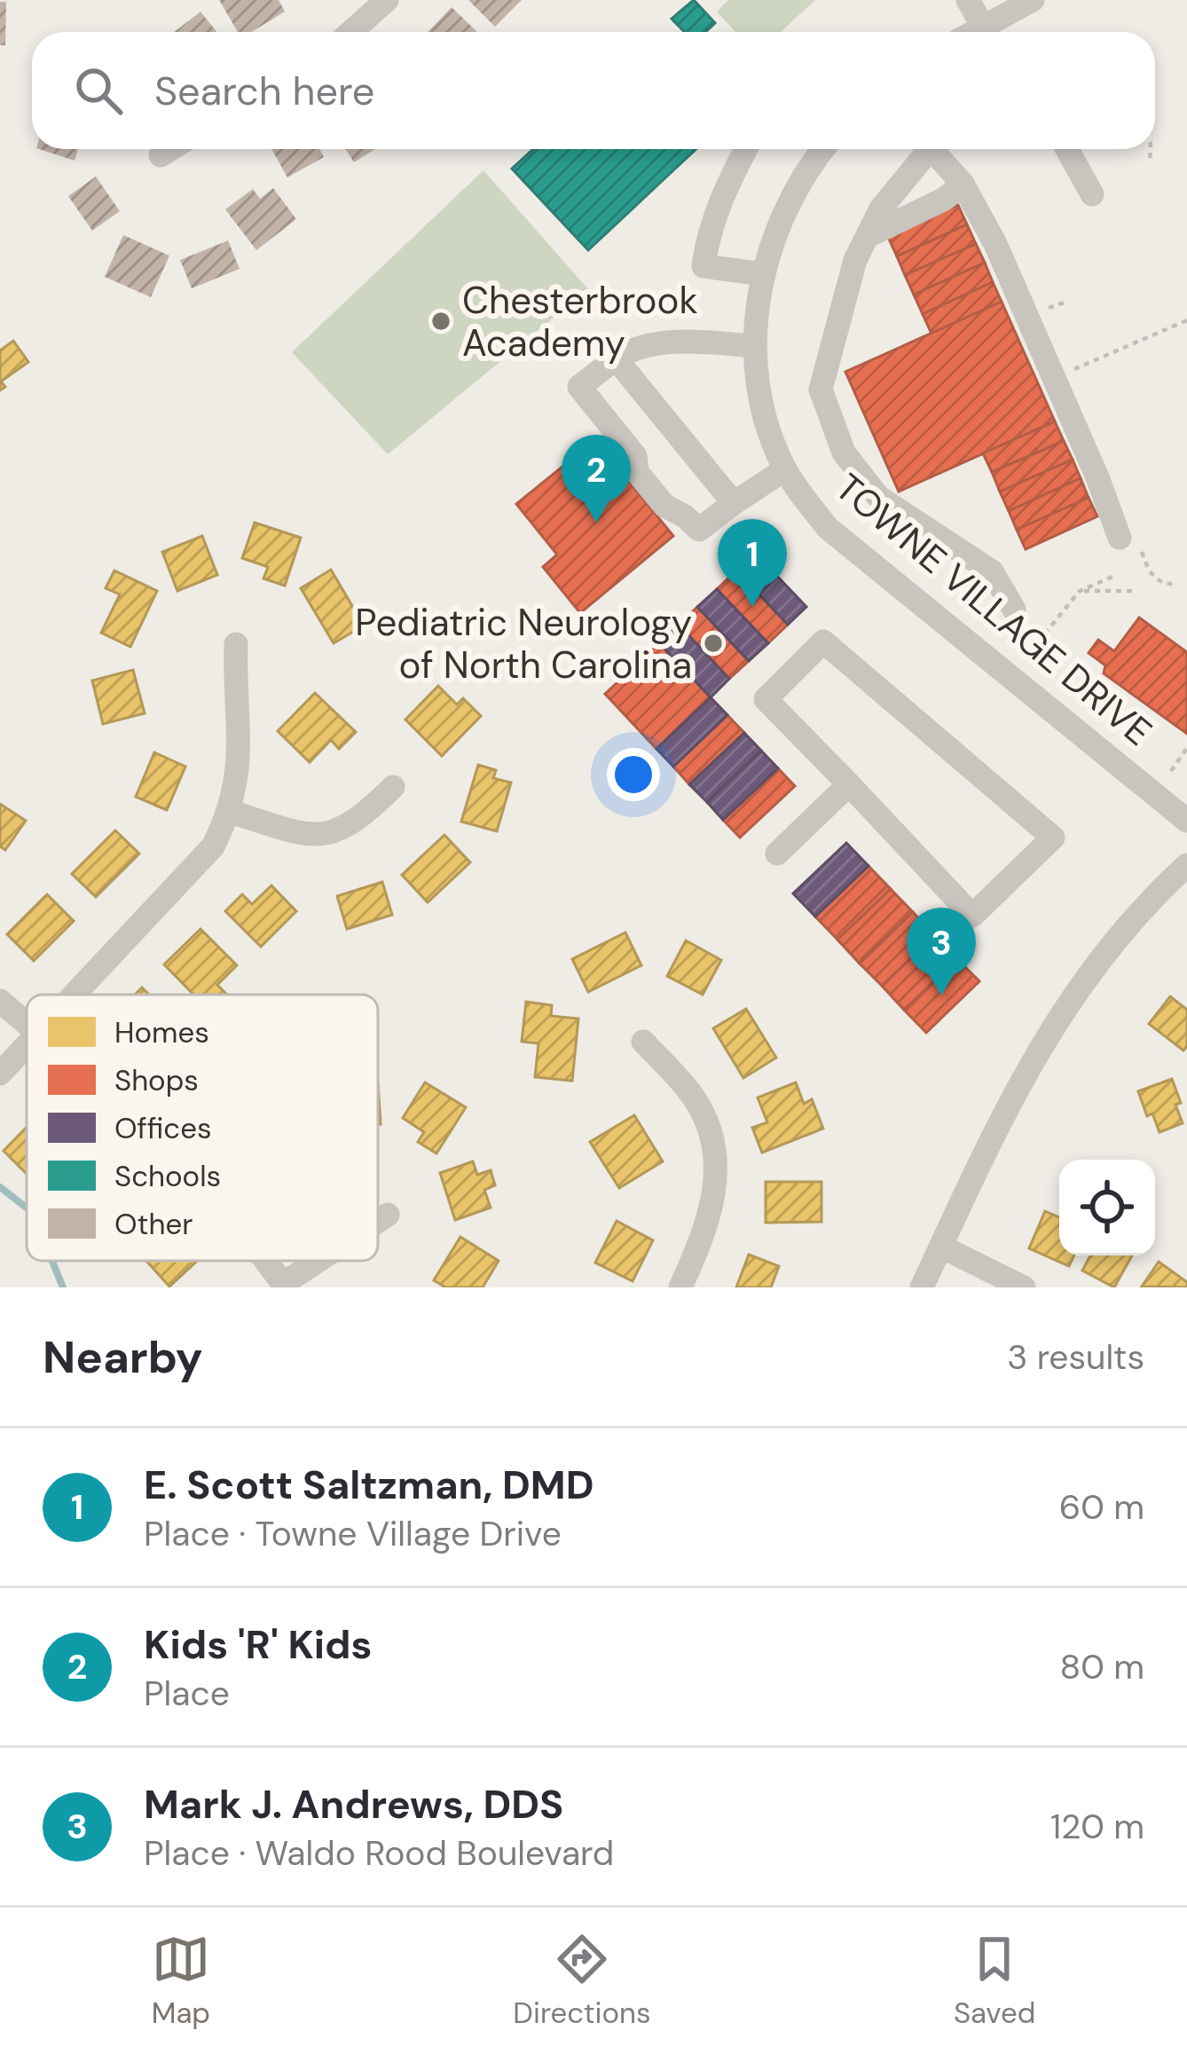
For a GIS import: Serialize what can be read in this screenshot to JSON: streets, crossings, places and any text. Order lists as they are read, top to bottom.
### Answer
{
  "streets": {
    "street": ["TOWNE VILLAGE DRIVE"]
  },
  "places": ["Chesterbrook Academy", "Pediatric Neurology of North Carolina"],
  "legend": [
    "Homes",
    "Shops",
    "Offices",
    "Schools",
    "Other"
  ],
  "page": {
    "search": "Search here",
    "pins": ["2", "1", "3"],
    "heading": ["Nearby", "3 results"],
    "list": [
      {
        "mark": "1",
        "name": "E. Scott Saltzman, DMD",
        "note": "Place · Towne Village Drive",
        "value": "60 m"
      },
      {
        "mark": "2",
        "name": "Kids 'R' Kids",
        "note": "Place",
        "value": "80 m"
      },
      {
        "mark": "3",
        "name": "Mark J. Andrews, DDS",
        "note": "Place · Waldo Rood Boulevard",
        "value": "120 m"
      }
    ],
    "nav": ["Map", "Directions", "Saved"]
  }
}
